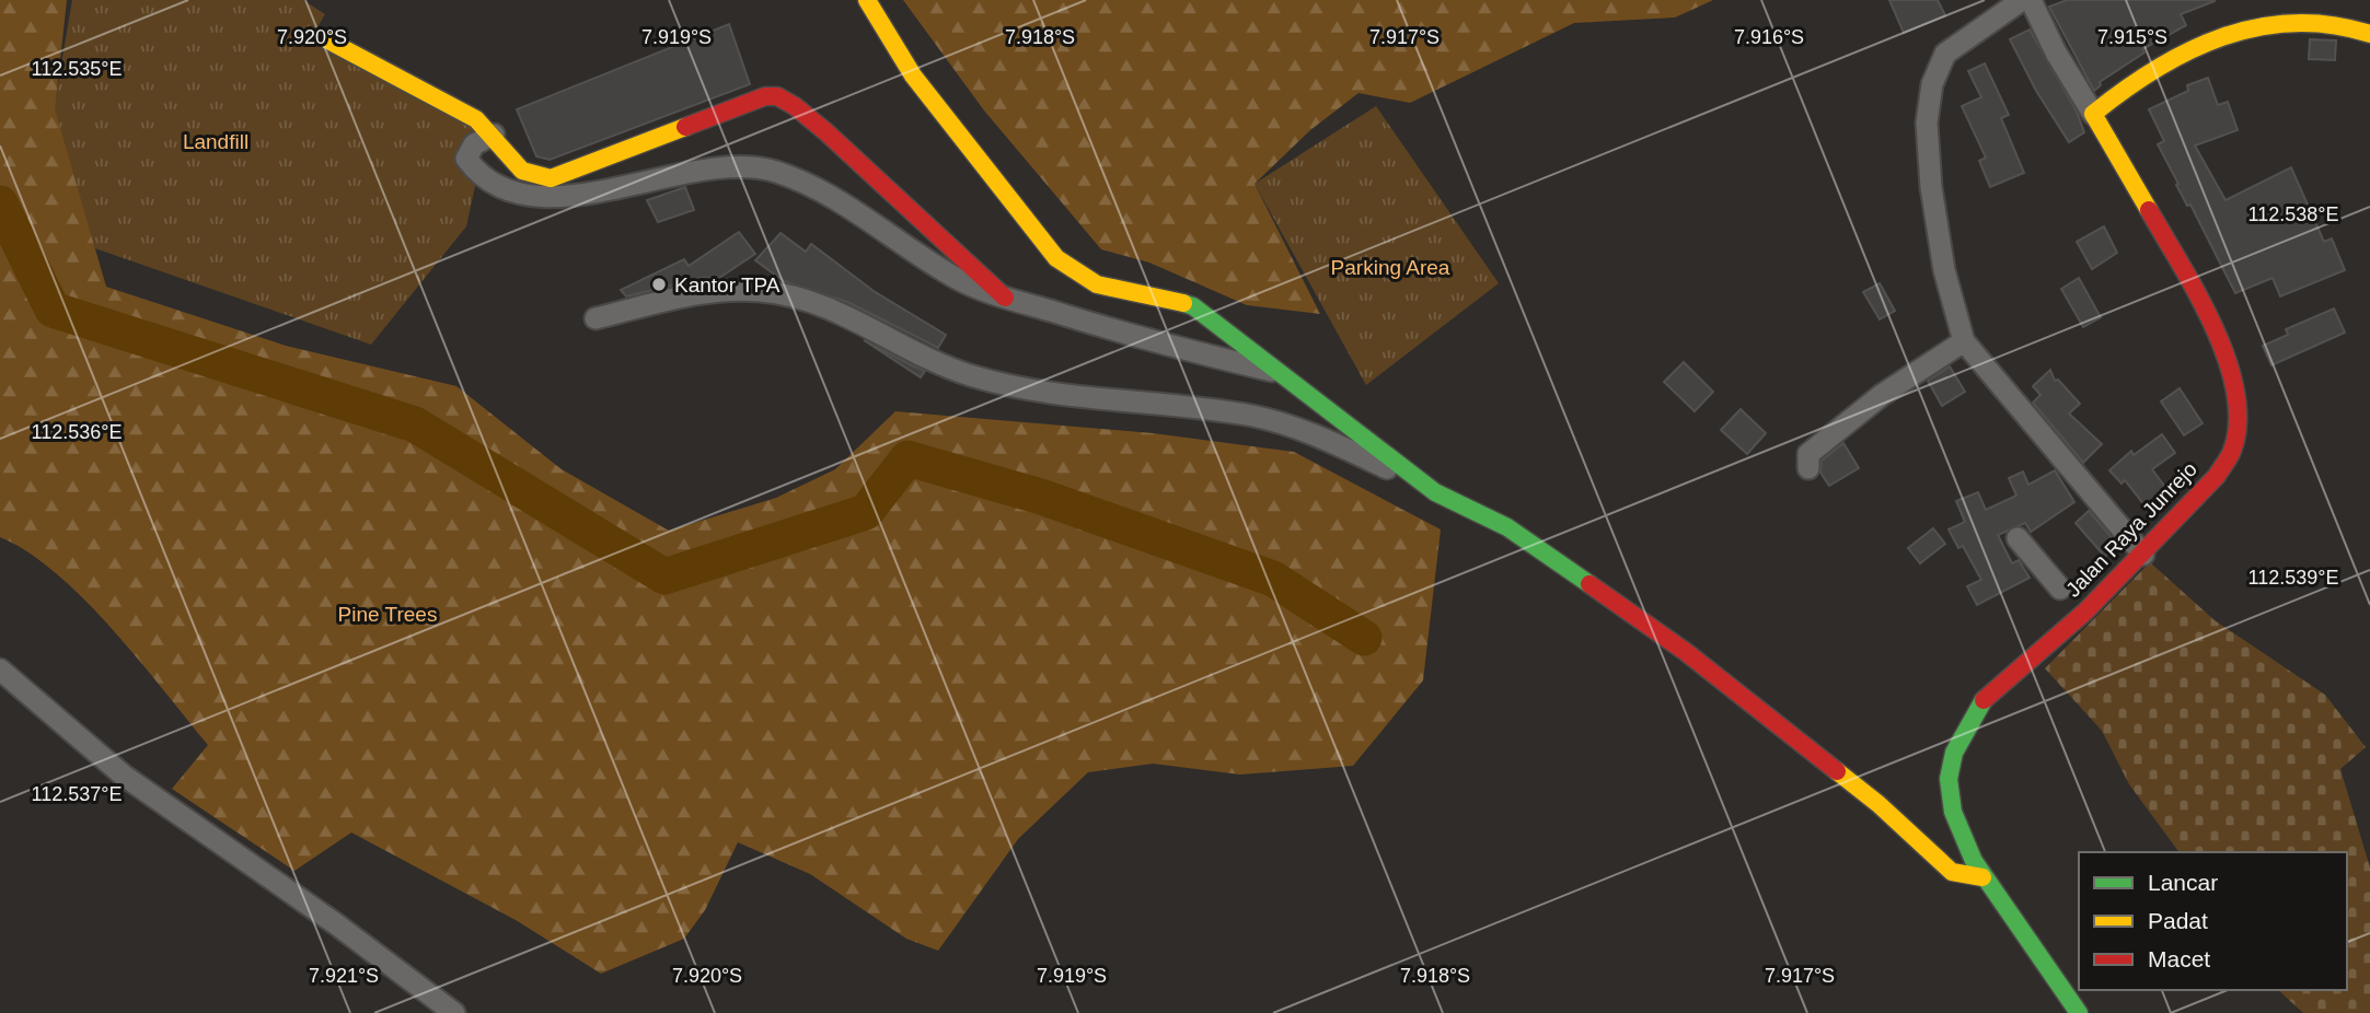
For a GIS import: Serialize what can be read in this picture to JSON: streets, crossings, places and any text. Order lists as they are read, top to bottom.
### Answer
{
  "streets": {
    "street": ["Jalan Raya Junrejo"]
  },
  "parks": ["Landfill", "Parking Area", "Pine Trees"],
  "places": ["Kantor TPA"],
  "legend": ["Lancar", "Padat", "Macet"],
  "coordinates": [
    "7.920°S",
    "7.919°S",
    "7.918°S",
    "7.917°S",
    "7.916°S",
    "7.915°S",
    "112.535°E",
    "112.538°E",
    "112.536°E",
    "112.539°E",
    "112.537°E",
    "7.921°S"
  ]
}
